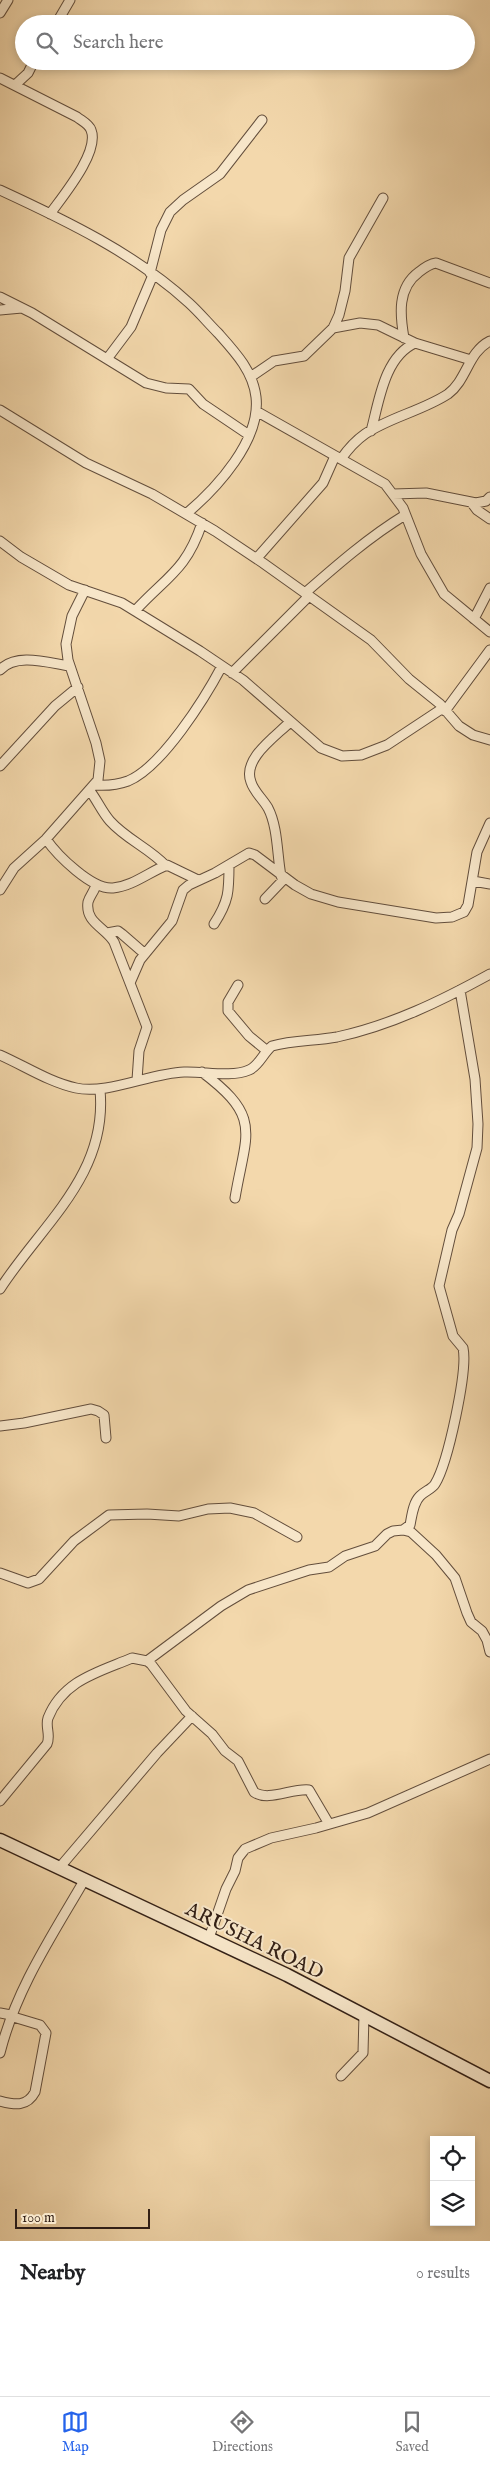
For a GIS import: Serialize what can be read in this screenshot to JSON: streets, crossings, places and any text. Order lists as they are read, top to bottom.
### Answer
{
  "streets": {
    "main road": ["ARUSHA ROAD"]
  },
  "scale_bar": "100 m",
  "page": {
    "search": "Search here",
    "scale": "100 m",
    "heading": ["Nearby", "0 results"],
    "nav": ["Map", "Directions", "Saved"]
  }
}
